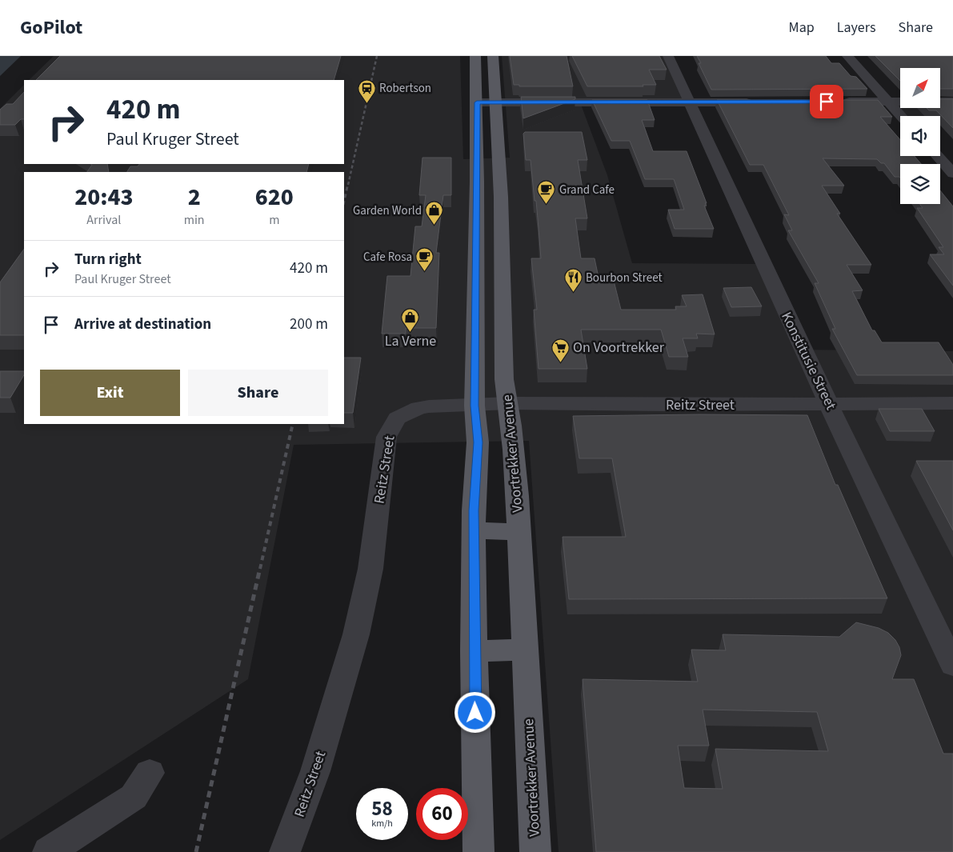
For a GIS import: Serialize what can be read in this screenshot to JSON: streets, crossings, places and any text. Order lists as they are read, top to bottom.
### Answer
{
  "streets": {
    "main road": ["Voortrekker Avenue"],
    "street": ["Konstitusie Street", "Reitz Street"]
  },
  "crossings": [
    ["Konstitusie Street", "Reitz Street"],
    ["Reitz Street", "Voortrekker Avenue"]
  ],
  "places": {
    "station": ["Robertson"],
    "cafe": ["Grand Cafe", "Cafe Rosa"],
    "shop": ["Garden World", "La Verne"],
    "restaurant": ["Bourbon Street"],
    "supermarket": ["On Voortrekker"]
  },
  "north": "top right",
  "page": {
    "header": "GoPilot",
    "nav": ["Map", "Layers", "Share"],
    "turn": ["420 m", "Paul Kruger Street"],
    "eta": [
      "20:43",
      "Arrival",
      "2",
      "min",
      "620",
      "m"
    ],
    "list": [
      {
        "name": "Turn right",
        "note": "Paul Kruger Street",
        "value": "420 m"
      },
      {
        "name": "Arrive at destination",
        "value": "200 m"
      }
    ],
    "buttons": ["Exit", "Share"],
    "speed": "58 km/h",
    "limit": "60"
  }
}
